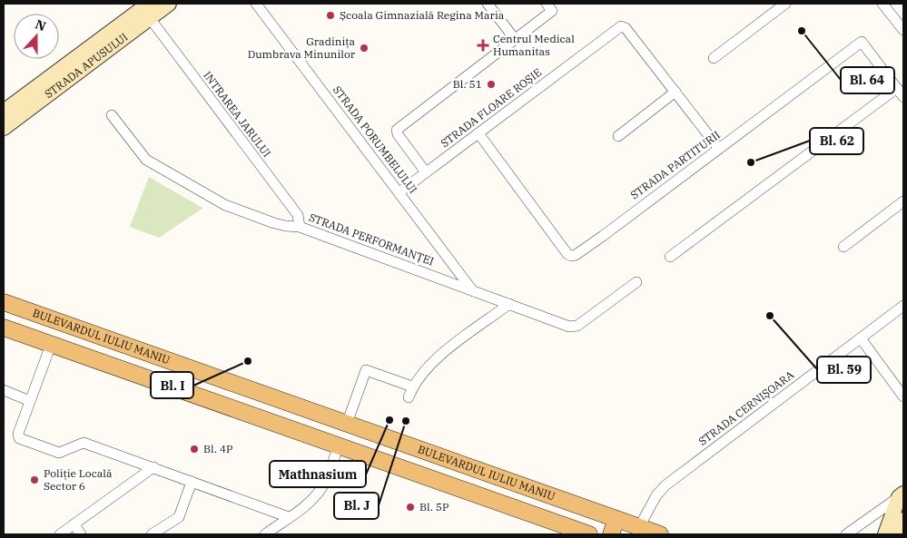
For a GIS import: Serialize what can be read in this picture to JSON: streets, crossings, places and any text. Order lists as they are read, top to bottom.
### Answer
{
  "streets": {
    "main road": ["STRADA APUSULUI", "BULEVARDUL IULIU MANIU"],
    "street": [
      "STRADA FLOARE ROȘIE",
      "INTRAREA JARULUI",
      "STRADA PORUMBELULUI",
      "STRADA PARTITURII",
      "STRADA PERFORMANȚEI",
      "STRADA CERNIȘOARA"
    ]
  },
  "crossings": [
    ["STRADA APUSULUI", "INTRAREA JARULUI"],
    ["STRADA FLOARE ROȘIE", "STRADA PORUMBELULUI"],
    ["STRADA FLOARE ROȘIE", "STRADA PARTITURII"],
    ["INTRAREA JARULUI", "STRADA PERFORMANȚEI"],
    ["STRADA PORUMBELULUI", "STRADA PERFORMANȚEI"],
    ["BULEVARDUL IULIU MANIU", "STRADA CERNIȘOARA"]
  ],
  "places": {
    "other": [
      "Școala Gimnazială Regina Maria",
      "Bl. 64",
      "Gradinița Dumbrava Minunilor",
      "Bl. 51",
      "Bl. 62",
      "Bl. 59",
      "Bl. I",
      "Mathnasium",
      "Bl. J",
      "Bl. 4P",
      "Poliție Locală Sector 6",
      "Bl. 5P"
    ],
    "health": ["Centrul Medical Humanitas"]
  },
  "north": "top"
}
